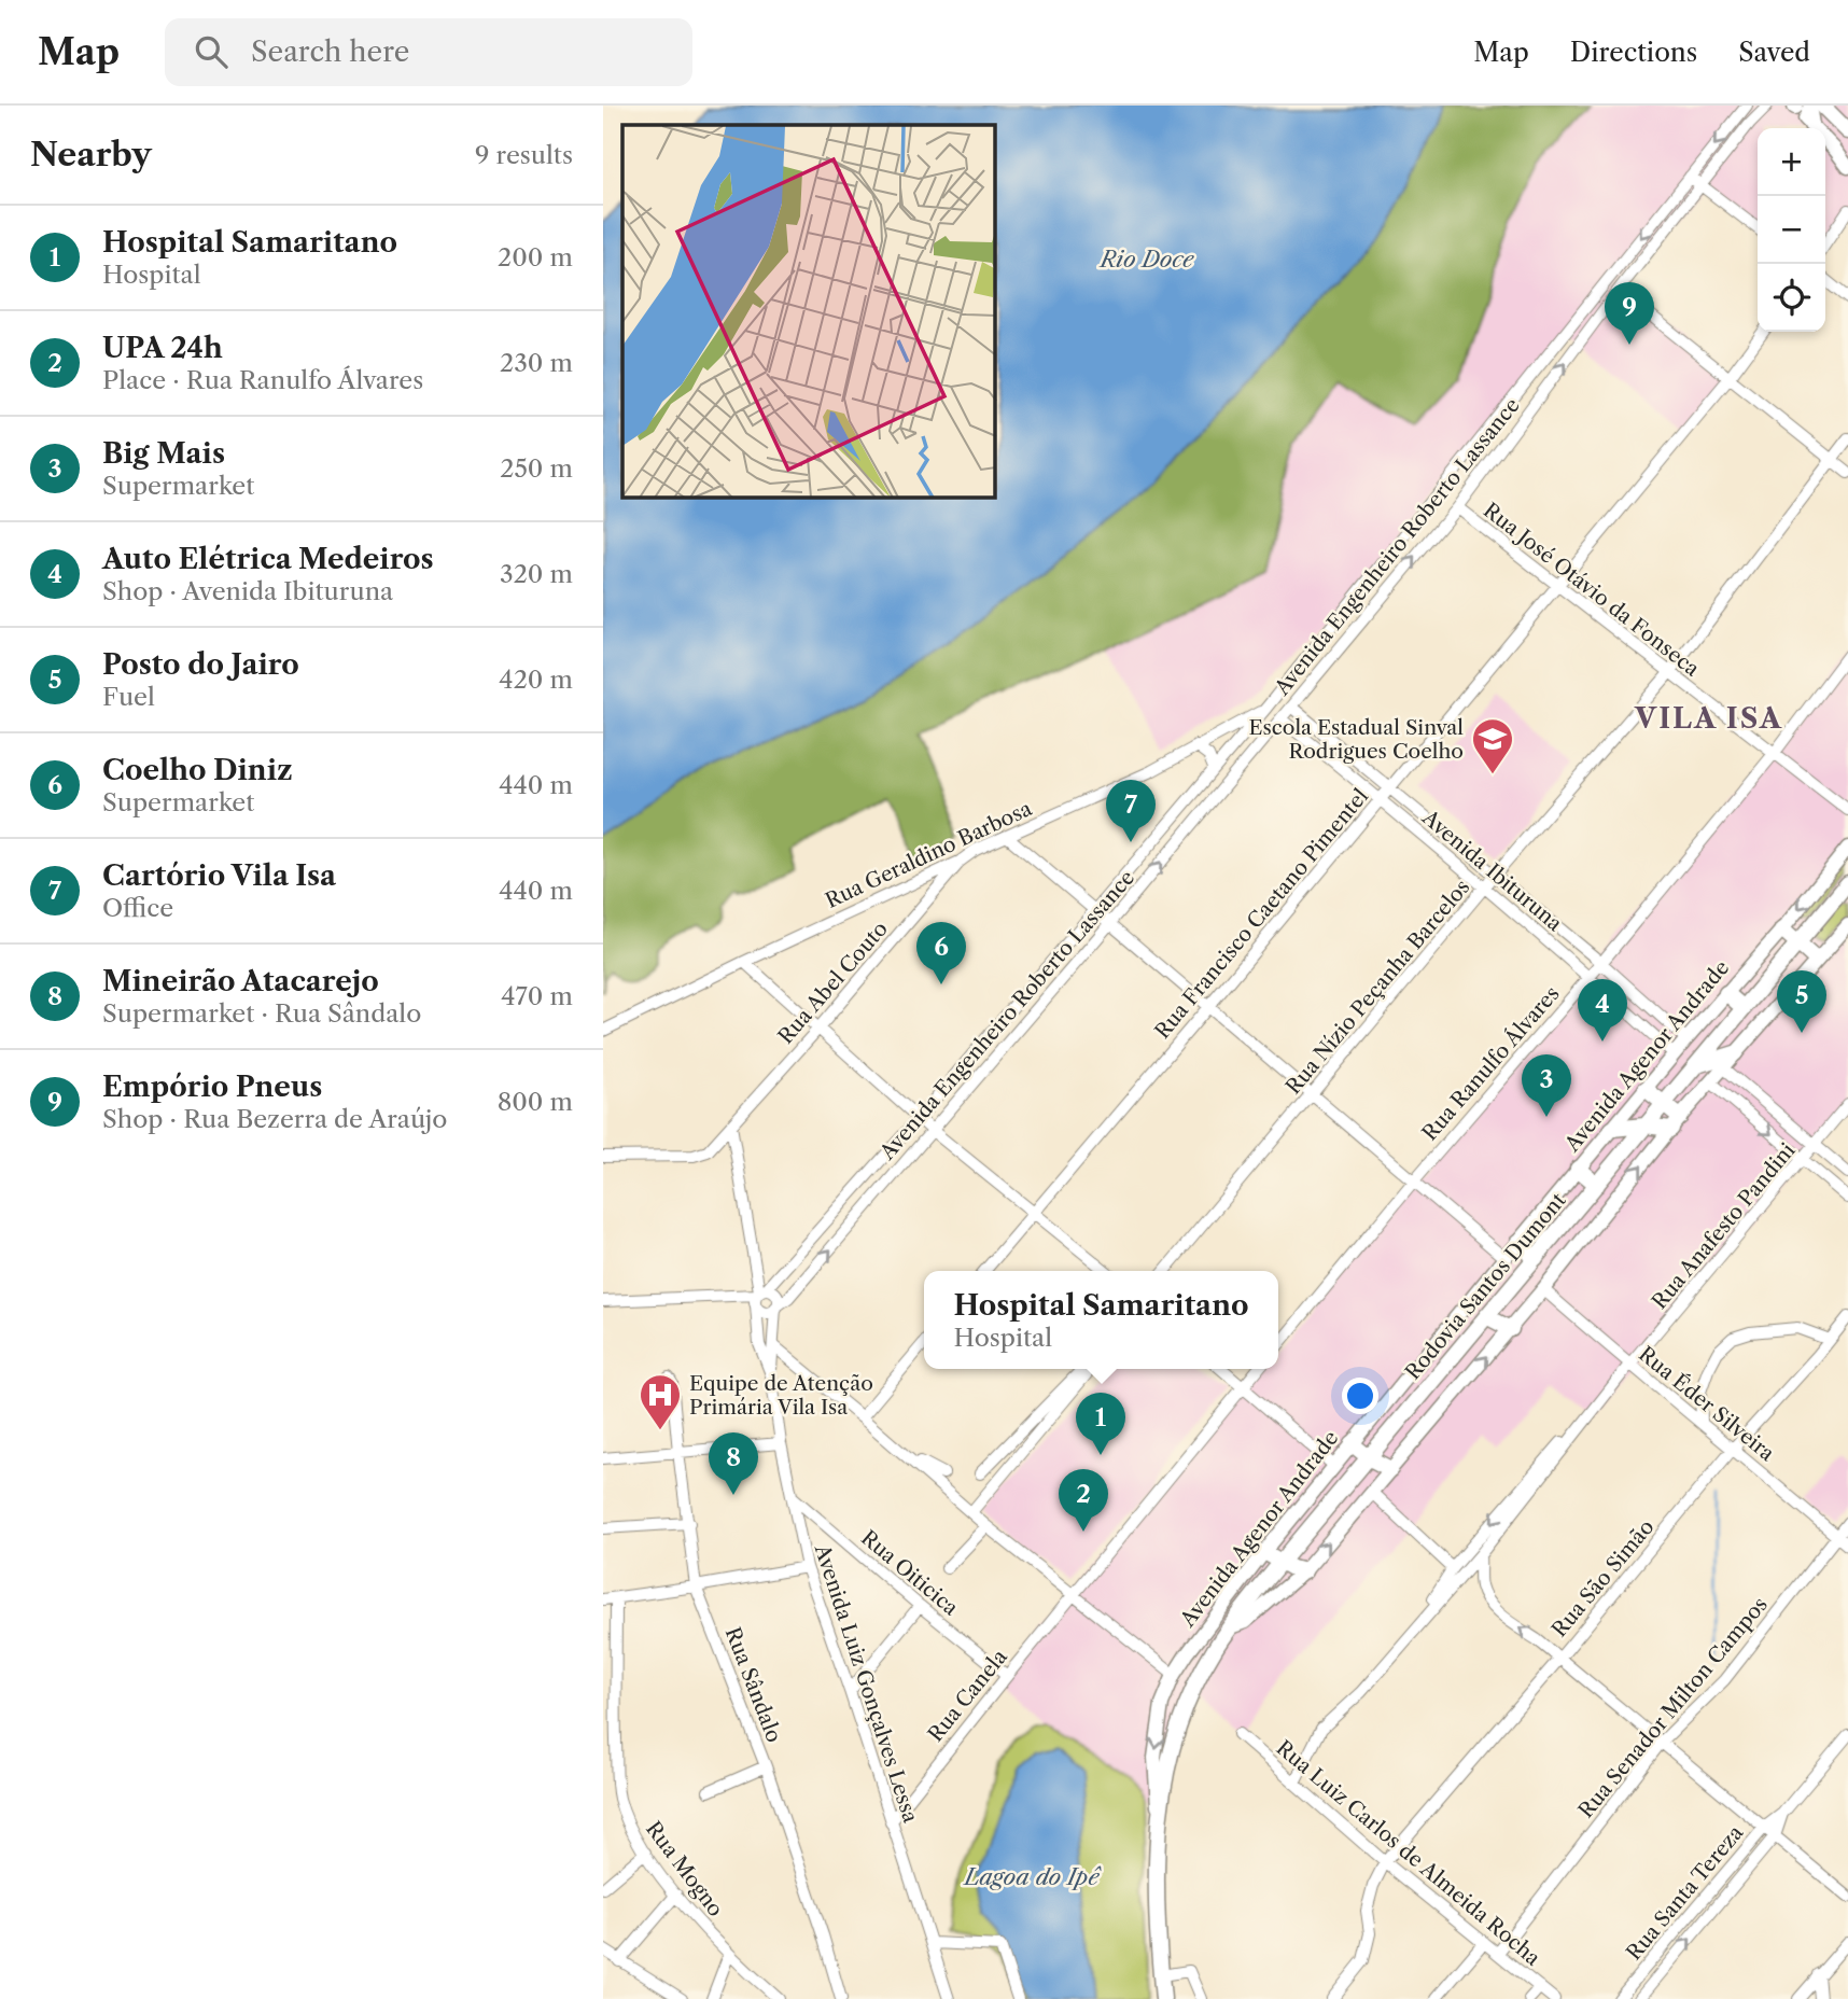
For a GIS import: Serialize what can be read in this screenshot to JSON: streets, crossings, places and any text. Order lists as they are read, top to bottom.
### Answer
{
  "streets": {
    "highway": ["Rodovia Santos Dumont"],
    "main road": ["Avenida Agenor Andrade"],
    "street": [
      "Avenida Engenheiro Roberto Lassance",
      "Rua José Otávio da Fonseca",
      "Rua Geraldino Barbosa",
      "Avenida Ibituruna",
      "Rua Francisco Caetano Pimentel",
      "Rua Abel Couto",
      "Rua Nízio Peçanha Barcelos",
      "Rua Ranulfo Álvares",
      "Rua Anafesto Pandini",
      "Rua Éder Silveira",
      "Rua Oiticica",
      "Rua São Simão",
      "Avenida Luiz Gonçalves Lessa",
      "Rua Sândalo",
      "Rua Canela",
      "Rua Senador Milton Campos",
      "Rua Luiz Carlos de Almeida Rocha",
      "Rua Mogno",
      "Rua Santa Tereza"
    ]
  },
  "crossings": [
    ["Avenida Engenheiro Roberto Lassance", "Rua José Otávio da Fonseca"],
    ["Avenida Engenheiro Roberto Lassance", "Rua Geraldino Barbosa"],
    ["Avenida Engenheiro Roberto Lassance", "Avenida Ibituruna"],
    ["Avenida Engenheiro Roberto Lassance", "Avenida Luiz Gonçalves Lessa"],
    ["Rua José Otávio da Fonseca", "Rua Francisco Caetano Pimentel"],
    ["Rua José Otávio da Fonseca", "Rua Nízio Peçanha Barcelos"],
    ["Rua José Otávio da Fonseca", "Rua Ranulfo Álvares"],
    ["Rua Geraldino Barbosa", "Rua Abel Couto"],
    ["Avenida Ibituruna", "Rua Francisco Caetano Pimentel"],
    ["Avenida Ibituruna", "Rua Nízio Peçanha Barcelos"],
    ["Avenida Ibituruna", "Avenida Agenor Andrade"],
    ["Avenida Ibituruna", "Rua Ranulfo Álvares"],
    ["Rua Abel Couto", "Avenida Luiz Gonçalves Lessa"],
    ["Avenida Agenor Andrade", "Rodovia Santos Dumont"],
    ["Avenida Agenor Andrade", "Rua Éder Silveira"],
    ["Rua Anafesto Pandini", "Rua Éder Silveira"],
    ["Rua Anafesto Pandini", "Rua Luiz Carlos de Almeida Rocha"],
    ["Rua Éder Silveira", "Rua São Simão"],
    ["Rua Éder Silveira", "Rua Senador Milton Campos"],
    ["Rua Oiticica", "Avenida Luiz Gonçalves Lessa"],
    ["Rua Oiticica", "Rua Canela"],
    ["Rua São Simão", "Rua Luiz Carlos de Almeida Rocha"],
    ["Avenida Luiz Gonçalves Lessa", "Rua Canela"],
    ["Rua Senador Milton Campos", "Rua Luiz Carlos de Almeida Rocha"]
  ],
  "districts": ["VILA ISA"],
  "water": ["Rio Doce", "Lagoa do Ipê"],
  "places": {
    "school or university": ["Escola Estadual Sinval Rodrigues Coelho"],
    "hospital": ["Equipe de Atenção Primária Vila Isa"]
  },
  "page": {
    "header": "Map",
    "search": "Search here",
    "nav": ["Map", "Directions", "Saved"],
    "heading": ["Nearby", "9 results"],
    "map_buttons": ["+", "−"],
    "list": [
      {
        "mark": "1",
        "name": "Hospital Samaritano",
        "note": "Hospital",
        "value": "200 m"
      },
      {
        "mark": "2",
        "name": "UPA 24h",
        "note": "Place · Rua Ranulfo Álvares",
        "value": "230 m"
      },
      {
        "mark": "3",
        "name": "Big Mais",
        "note": "Supermarket",
        "value": "250 m"
      },
      {
        "mark": "4",
        "name": "Auto Elétrica Medeiros",
        "note": "Shop · Avenida Ibituruna",
        "value": "320 m"
      },
      {
        "mark": "5",
        "name": "Posto do Jairo",
        "note": "Fuel",
        "value": "420 m"
      },
      {
        "mark": "6",
        "name": "Coelho Diniz",
        "note": "Supermarket",
        "value": "440 m"
      },
      {
        "mark": "7",
        "name": "Cartório Vila Isa",
        "note": "Office",
        "value": "440 m"
      },
      {
        "mark": "8",
        "name": "Mineirão Atacarejo",
        "note": "Supermarket · Rua Sândalo",
        "value": "470 m"
      },
      {
        "mark": "9",
        "name": "Empório Pneus",
        "note": "Shop · Rua Bezerra de Araújo",
        "value": "800 m"
      }
    ],
    "pins": [
      "9",
      "7",
      "6",
      "5",
      "4",
      "3",
      "1",
      "8",
      "2"
    ],
    "popup": ["Hospital Samaritano", "Hospital"]
  }
}
